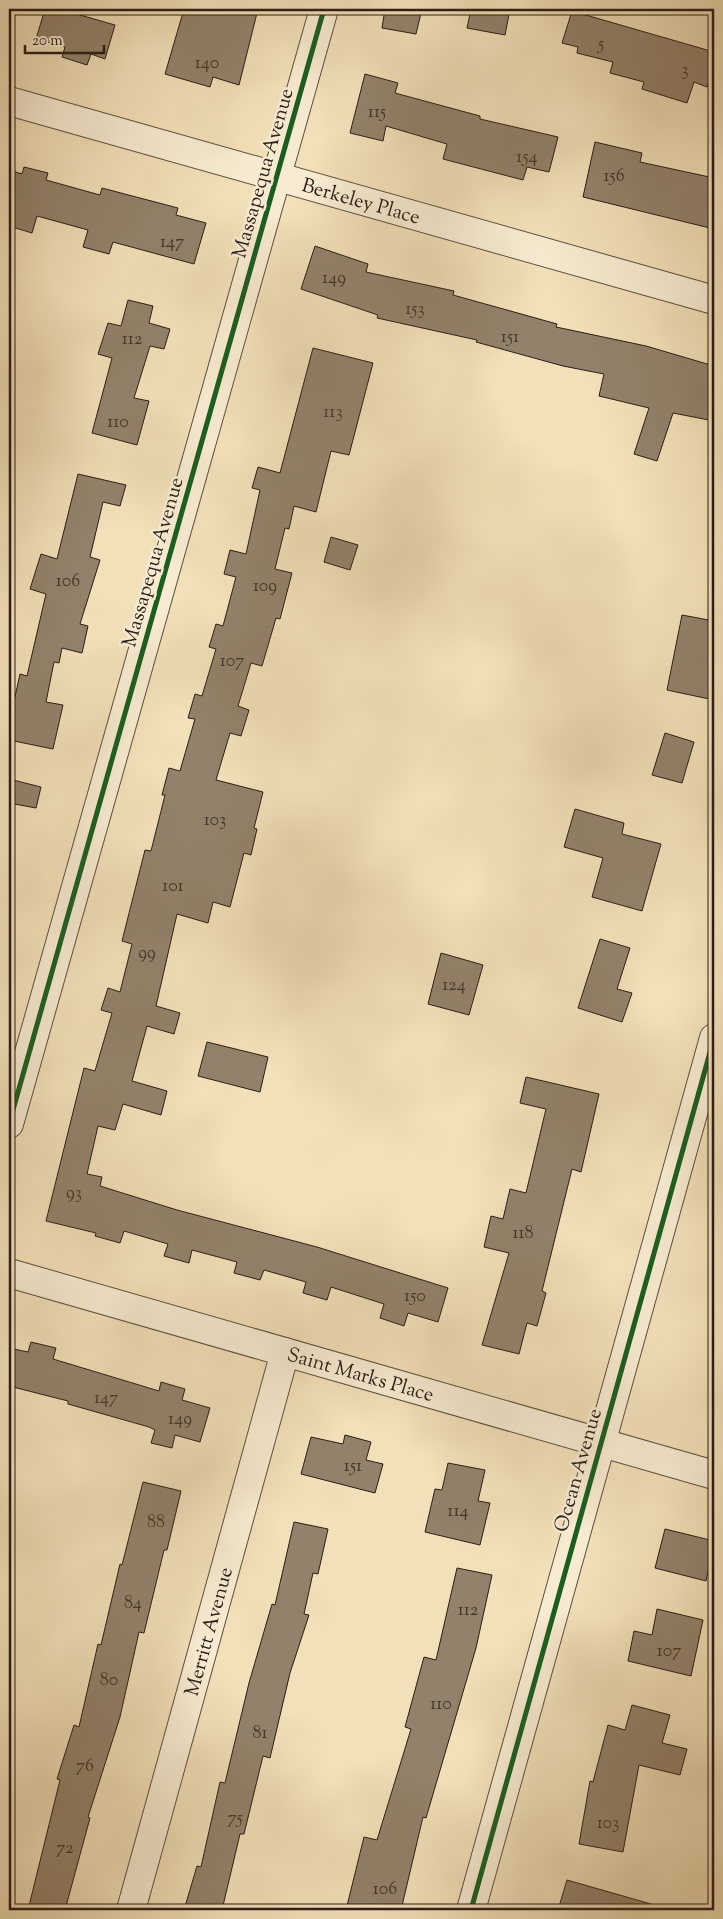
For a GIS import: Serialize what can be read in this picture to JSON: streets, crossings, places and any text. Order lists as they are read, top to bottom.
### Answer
{
  "streets": {
    "street": [
      "Massapequa Avenue",
      "Berkeley Place",
      "Saint Marks Place",
      "Ocean Avenue",
      "Merritt Avenue"
    ]
  },
  "crossings": [
    ["Massapequa Avenue", "Berkeley Place"],
    ["Saint Marks Place", "Ocean Avenue"],
    ["Saint Marks Place", "Merritt Avenue"]
  ],
  "house_numbers": [
    "5",
    "140",
    "3",
    "115",
    "154",
    "156",
    "147",
    "149",
    "153",
    "151",
    "112",
    "113",
    "110",
    "106",
    "109",
    "107",
    "103",
    "101",
    "99",
    "124",
    "93",
    "118",
    "150",
    "147",
    "149",
    "151",
    "114",
    "88",
    "84",
    "112",
    "107",
    "80",
    "110",
    "81",
    "76",
    "75",
    "103",
    "72",
    "106"
  ],
  "scale_bar": "20 m"
}
